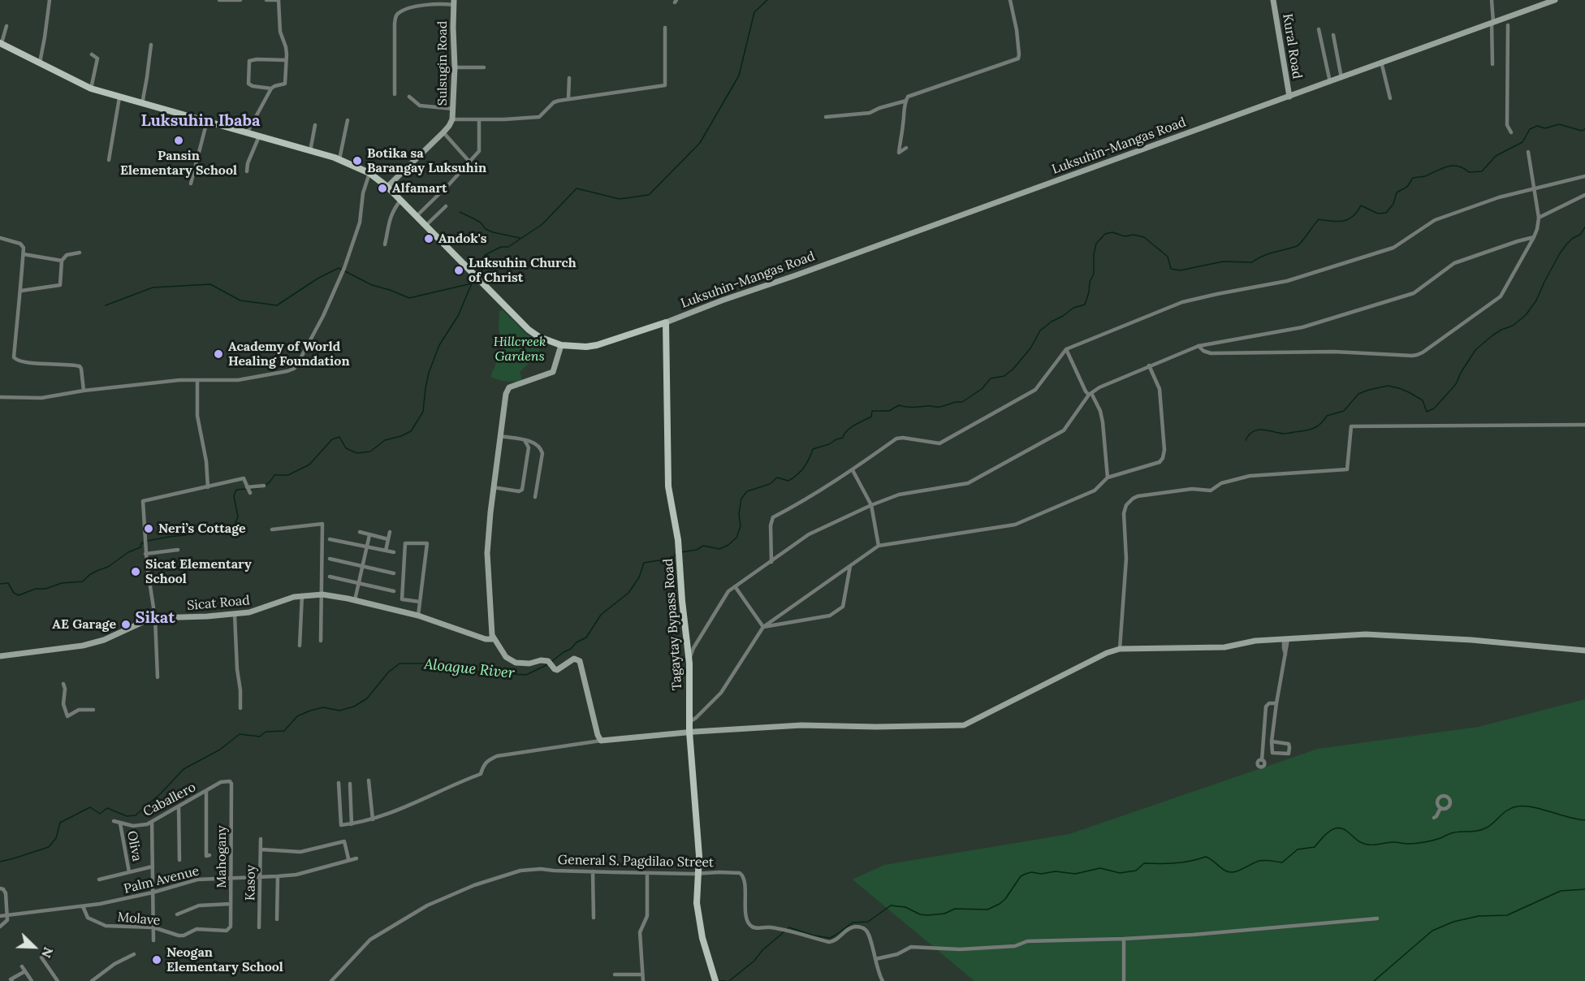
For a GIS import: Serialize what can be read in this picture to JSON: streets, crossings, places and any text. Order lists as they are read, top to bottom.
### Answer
{
  "streets": {
    "main road": ["Luksuhin-Mangas Road", "Tagaytay Bypass Road"],
    "street": [
      "Kural Road",
      "Sulsugin Road",
      "Sicat Road",
      "Caballero",
      "Oliva",
      "Mahogany",
      "General S. Pagdilao Street",
      "Palm Avenue",
      "Kasoy",
      "Molave"
    ]
  },
  "crossings": [
    ["Kural Road", "Luksuhin-Mangas Road"],
    ["Sulsugin Road", "Luksuhin-Mangas Road"],
    ["Luksuhin-Mangas Road", "Tagaytay Bypass Road"],
    ["Tagaytay Bypass Road", "General S. Pagdilao Street"],
    ["Caballero", "Oliva"],
    ["Caballero", "Mahogany"],
    ["Mahogany", "Palm Avenue"],
    ["Mahogany", "Molave"],
    ["Palm Avenue", "Kasoy"],
    ["Palm Avenue", "Molave"]
  ],
  "districts": ["Luksuhin Ibaba", "Sikat"],
  "water": ["Aloague River"],
  "parks": ["Hillcreek Gardens"],
  "places": [
    "Pansin Elementary School",
    "Botika sa Barangay Luksuhin",
    "Alfamart",
    "Andok's",
    "Luksuhin Church of Christ",
    "Academy of World Healing Foundation",
    "Neri’s Cottage",
    "Sicat Elementary School",
    "AE Garage",
    "Neogan Elementary School"
  ],
  "north": "bottom right"
}
